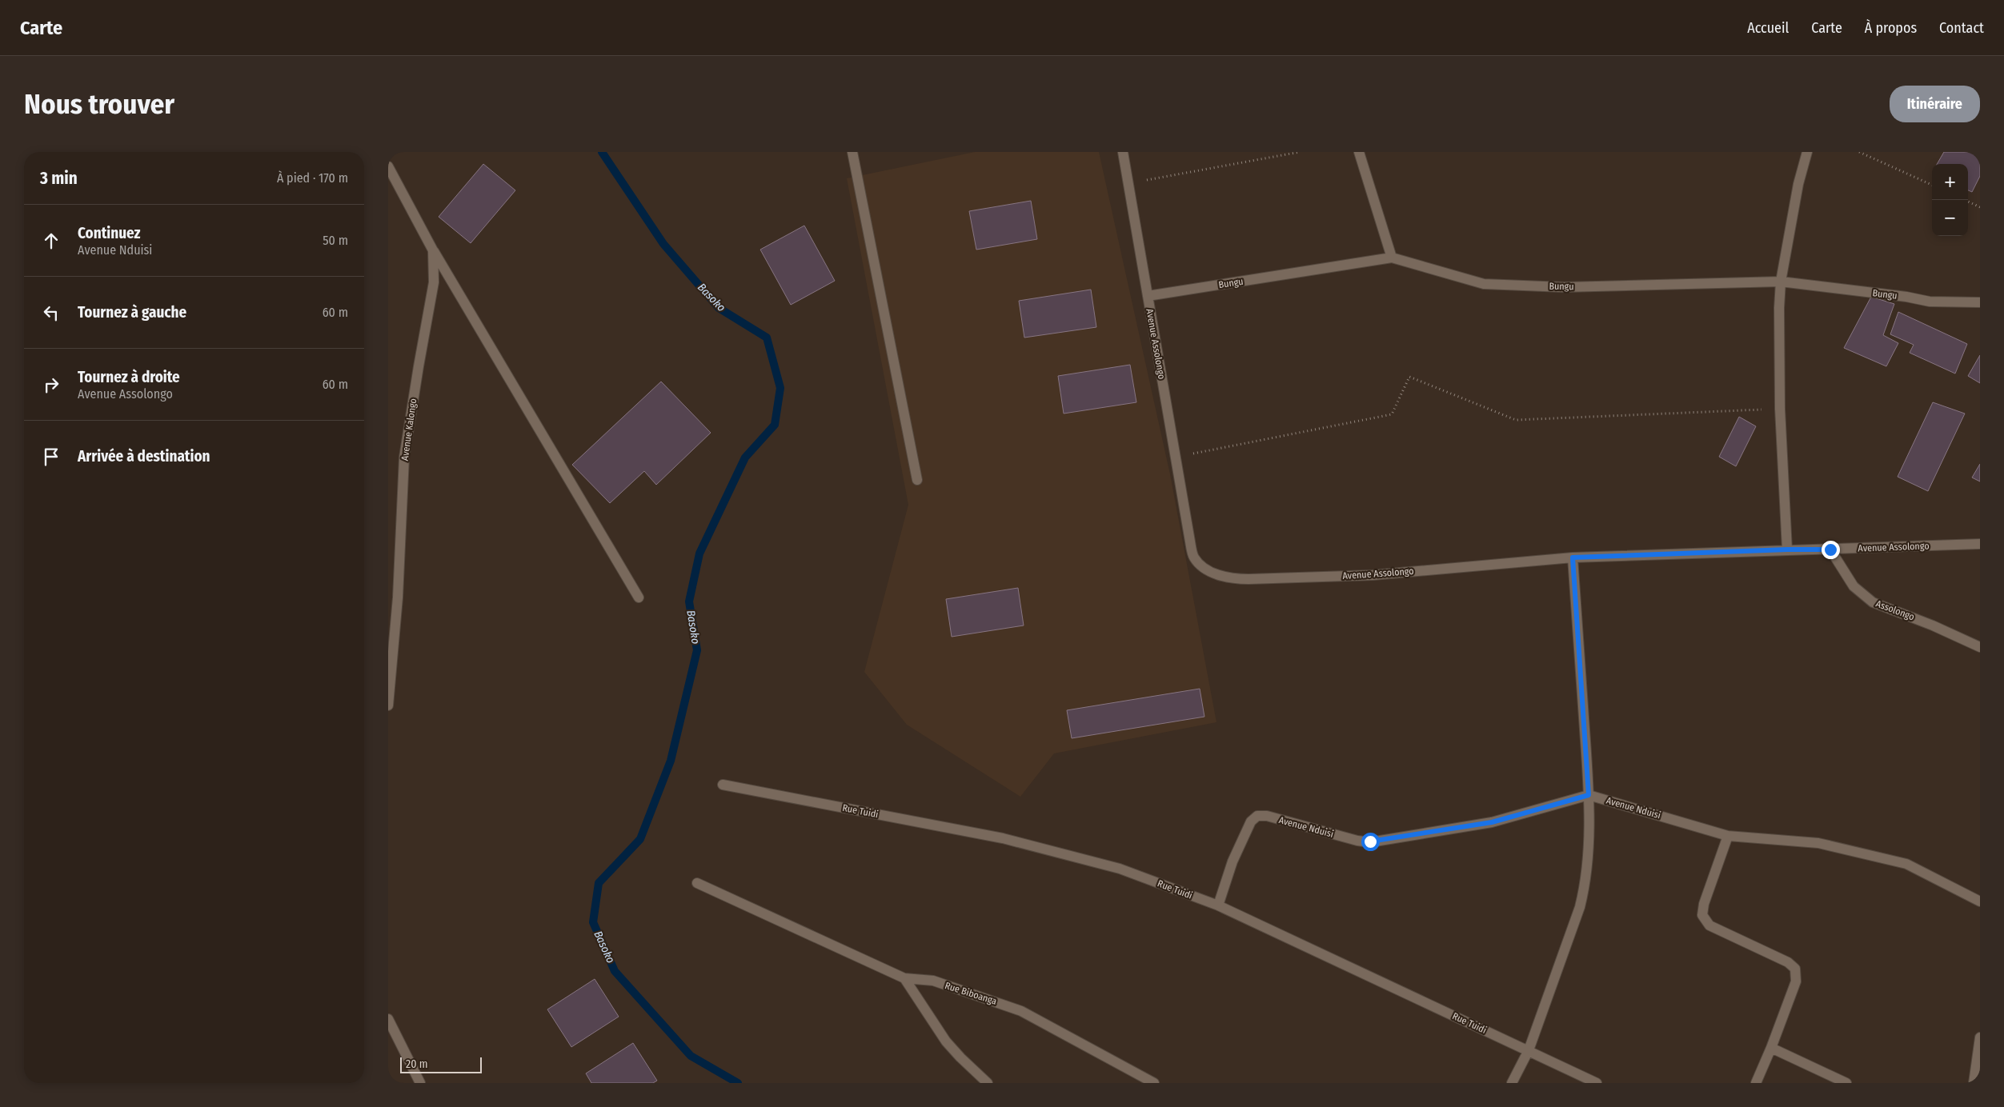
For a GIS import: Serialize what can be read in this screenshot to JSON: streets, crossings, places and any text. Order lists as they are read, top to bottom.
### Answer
{
  "streets": {
    "street": [
      "Bungu",
      "Avenue Assolongo",
      "Avenue Kalongo",
      "Assolongo",
      "Avenue Nduisi",
      "Rue Tuidi",
      "Rue Biboanga"
    ]
  },
  "crossings": [
    ["Bungu", "Avenue Assolongo"],
    ["Avenue Assolongo", "Assolongo"],
    ["Avenue Nduisi", "Rue Tuidi"]
  ],
  "water": ["Basoko"],
  "scale_bar": "20 m",
  "page": {
    "header": "Carte",
    "nav": [
      "Accueil",
      "Carte",
      "À propos",
      "Contact"
    ],
    "buttons": "Itinéraire",
    "title": "Nous trouver",
    "heading": ["3 min", "À pied · 170 m"],
    "map_buttons": ["+", "−"],
    "list": [
      ["Continuez", "Avenue Nduisi", "50 m"],
      ["Tournez à gauche", "60 m"],
      ["Tournez à droite", "Avenue Assolongo", "60 m"],
      "Arrivée à destination"
    ],
    "scale": "20 m"
  }
}
